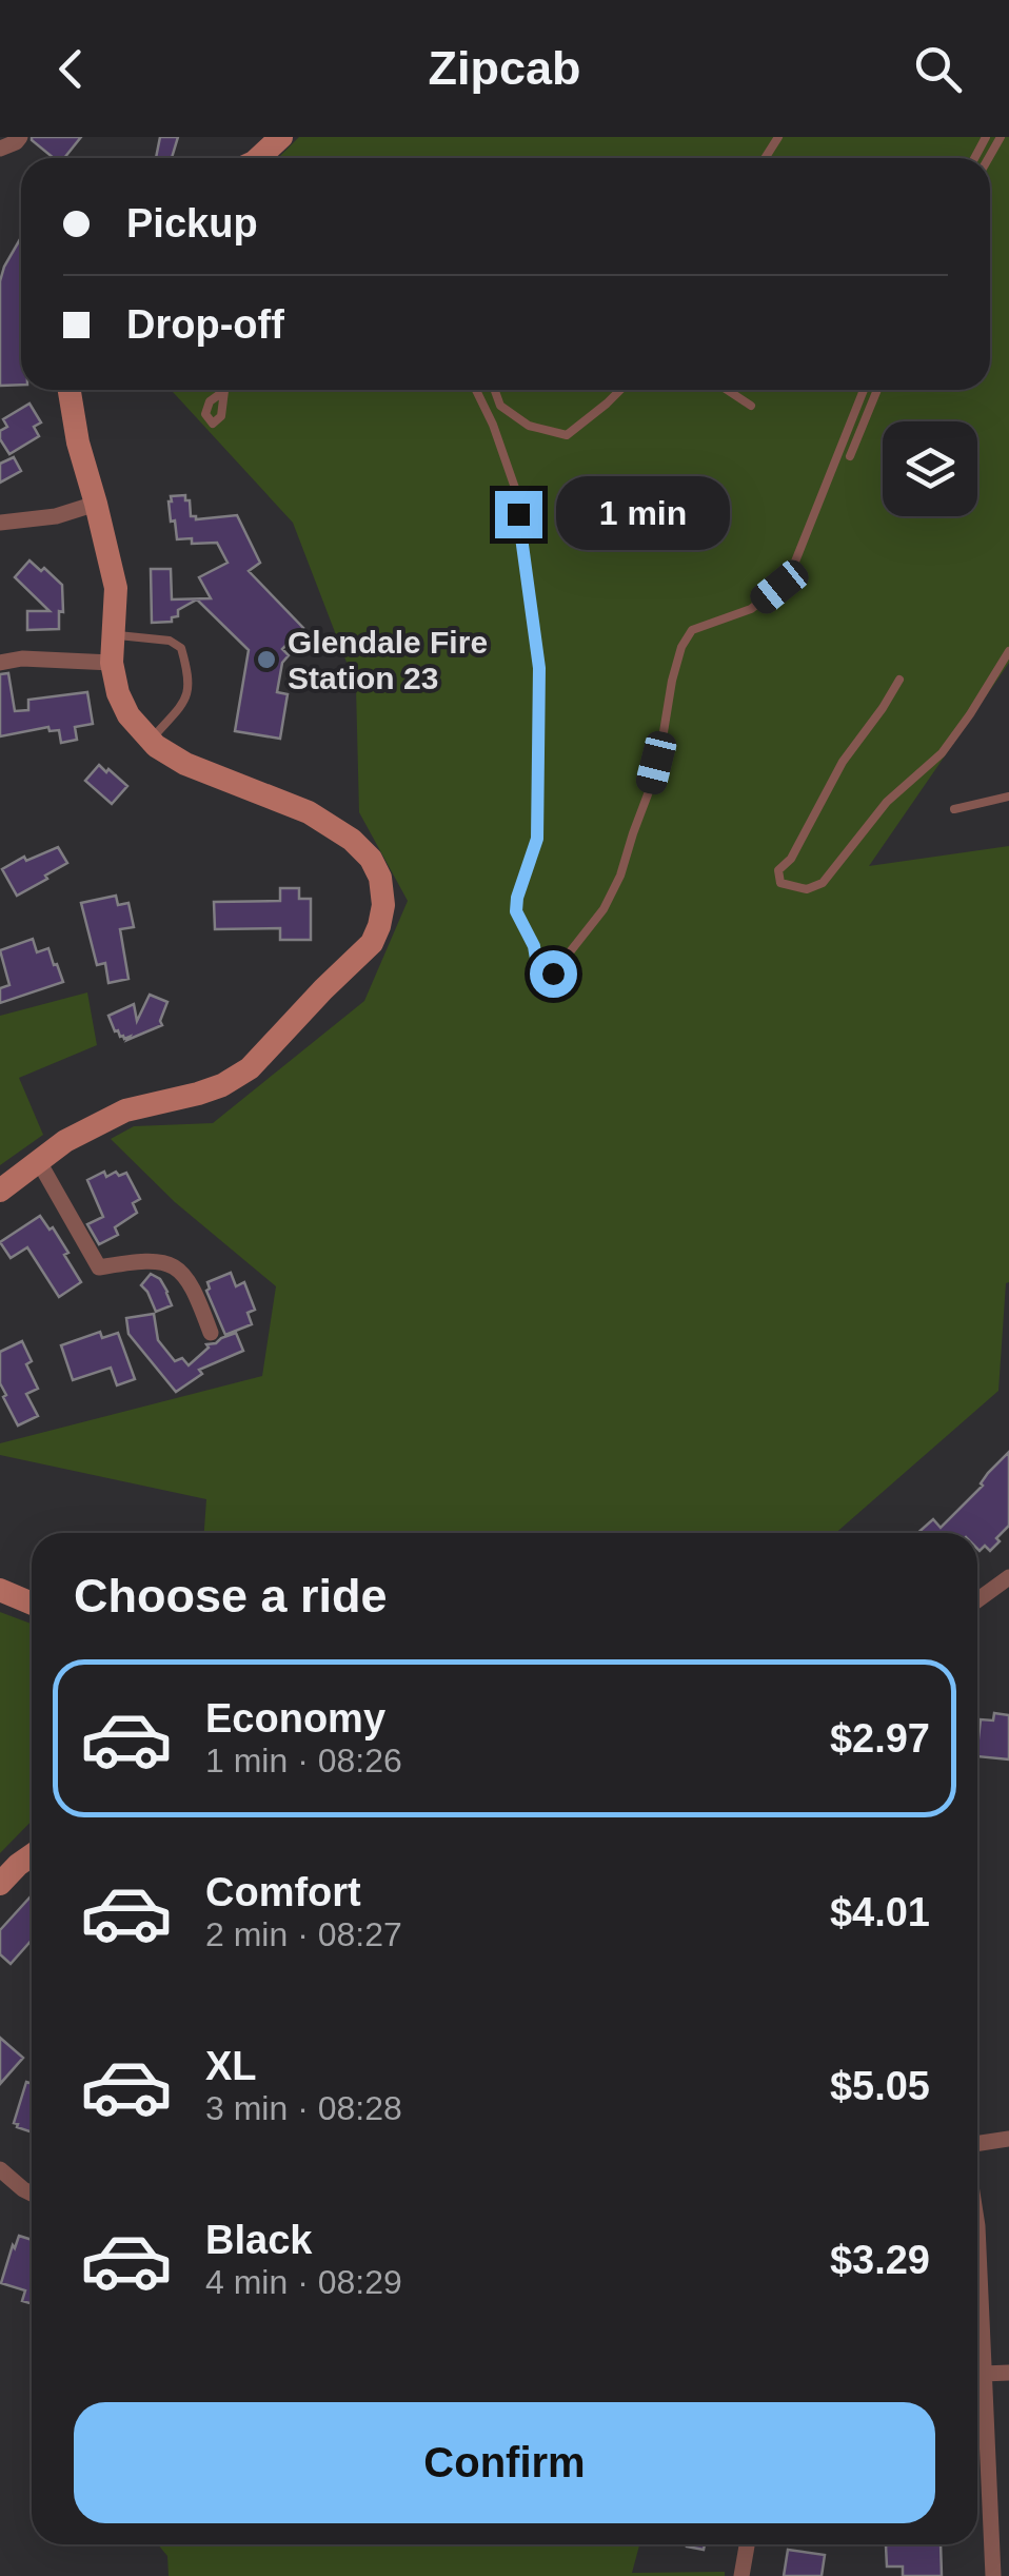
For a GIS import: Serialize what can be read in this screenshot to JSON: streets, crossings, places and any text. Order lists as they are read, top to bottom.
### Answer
{
  "places": ["Glendale Fire Station 23"],
  "page": {
    "header": "Zipcab",
    "banner": ["Pickup", "Drop-off"],
    "bubble": "1 min",
    "heading": "Choose a ride",
    "list": [
      {
        "name": "Economy",
        "note": "1 min · 08:26",
        "value": "$2.97"
      },
      {
        "name": "Comfort",
        "note": "2 min · 08:27",
        "value": "$4.01"
      },
      {
        "name": "XL",
        "note": "3 min · 08:28",
        "value": "$5.05"
      },
      {
        "name": "Black",
        "note": "4 min · 08:29",
        "value": "$3.29"
      }
    ],
    "buttons": "Confirm"
  }
}
